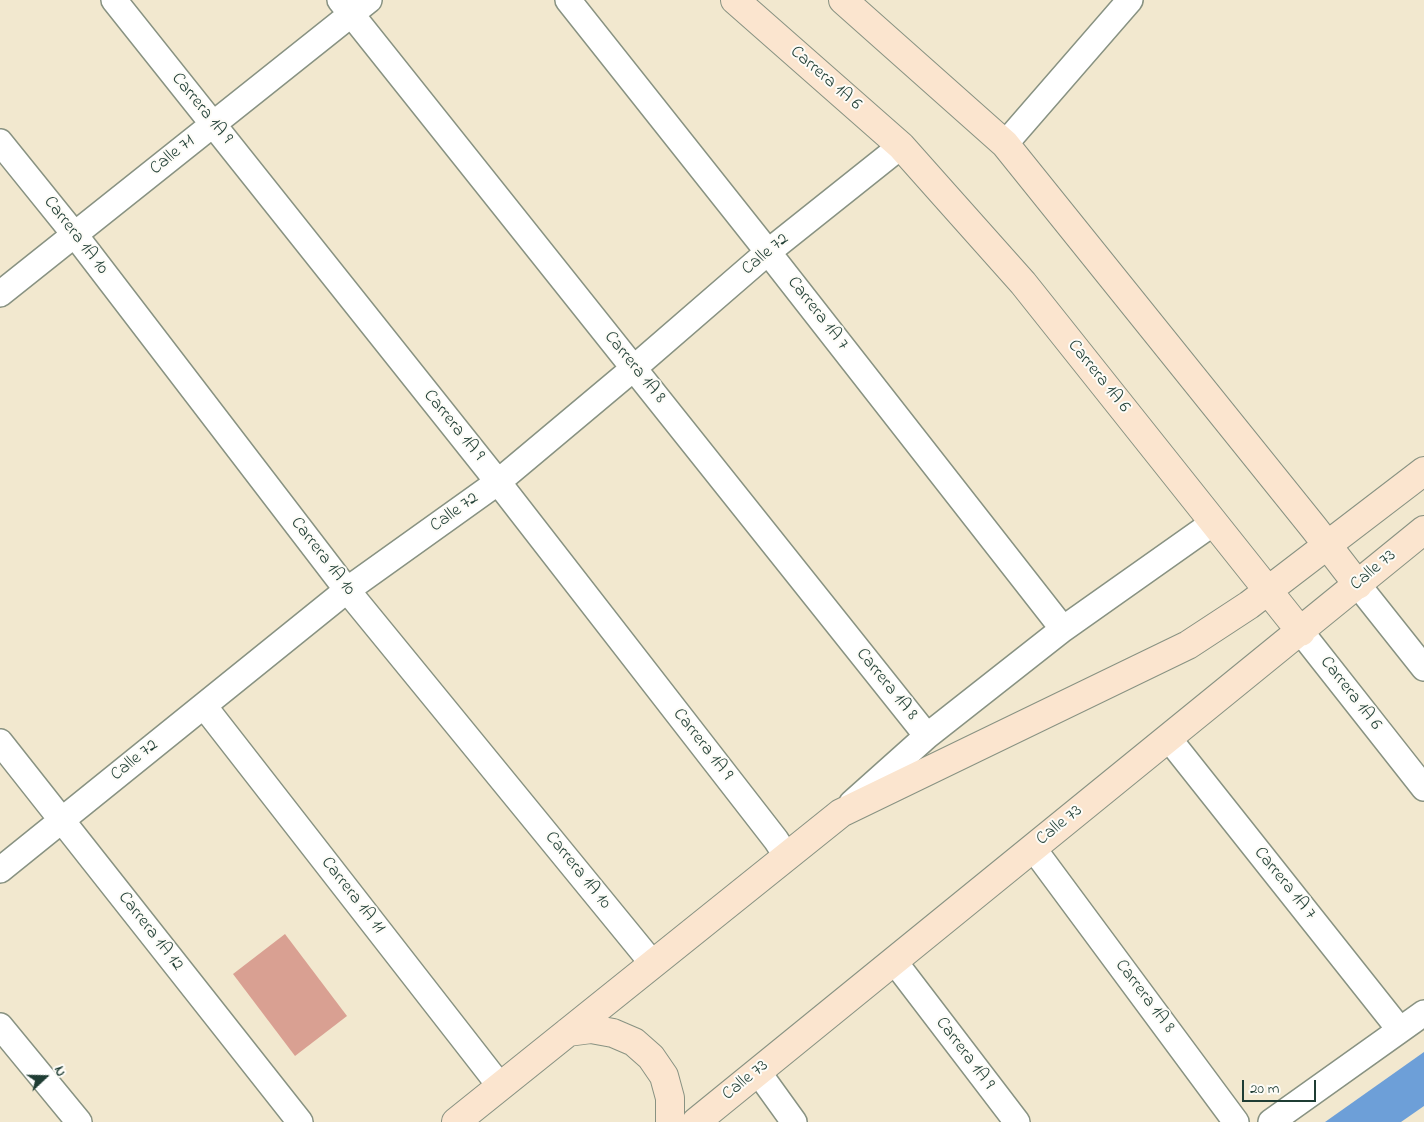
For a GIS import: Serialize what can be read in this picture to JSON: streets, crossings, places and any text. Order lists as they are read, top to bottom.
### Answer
{
  "streets": {
    "main road": ["Carrera 1A 6", "Calle 73"],
    "street": [
      "Carrera 1A 9",
      "Calle 71",
      "Carrera 1A 10",
      "Calle 72",
      "Carrera 1A 7",
      "Carrera 1A 8",
      "Carrera 1A 11",
      "Carrera 1A 12"
    ]
  },
  "crossings": [
    ["Carrera 1A 6", "Calle 72"],
    ["Carrera 1A 6", "Calle 73"],
    ["Carrera 1A 9", "Calle 71"],
    ["Carrera 1A 9", "Calle 72"],
    ["Carrera 1A 9", "Calle 73"],
    ["Calle 71", "Carrera 1A 10"],
    ["Calle 71", "Carrera 1A 8"],
    ["Carrera 1A 10", "Calle 72"],
    ["Calle 72", "Carrera 1A 7"],
    ["Calle 72", "Carrera 1A 8"],
    ["Calle 72", "Carrera 1A 11"],
    ["Calle 72", "Carrera 1A 12"],
    ["Carrera 1A 7", "Calle 73"],
    ["Carrera 1A 8", "Calle 73"]
  ],
  "scale_bar": "20 m",
  "north": "right"
}
